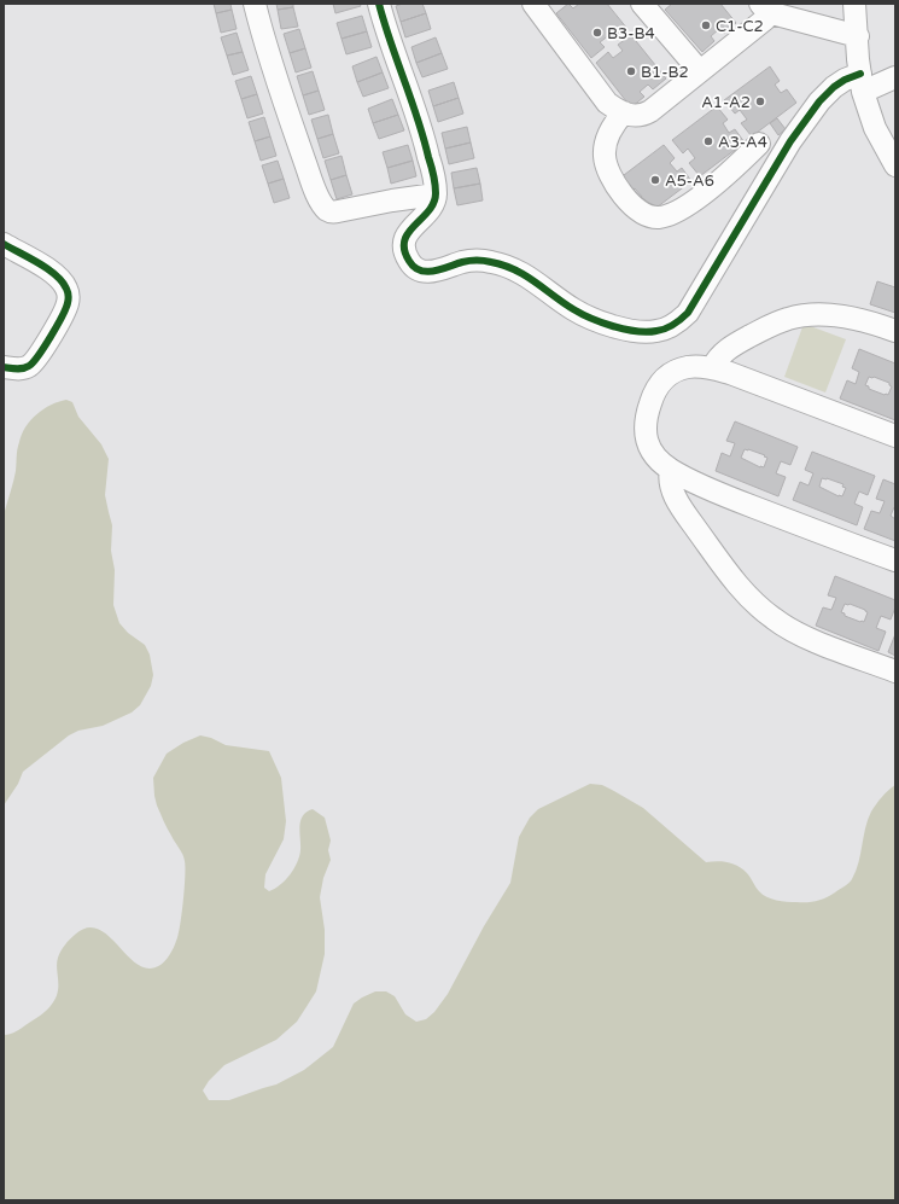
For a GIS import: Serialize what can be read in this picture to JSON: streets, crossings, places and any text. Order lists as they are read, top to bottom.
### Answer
{
  "places": [
    "C1-C2",
    "B3-B4",
    "B1-B2",
    "A1-A2",
    "A3-A4",
    "A5-A6"
  ]
}
